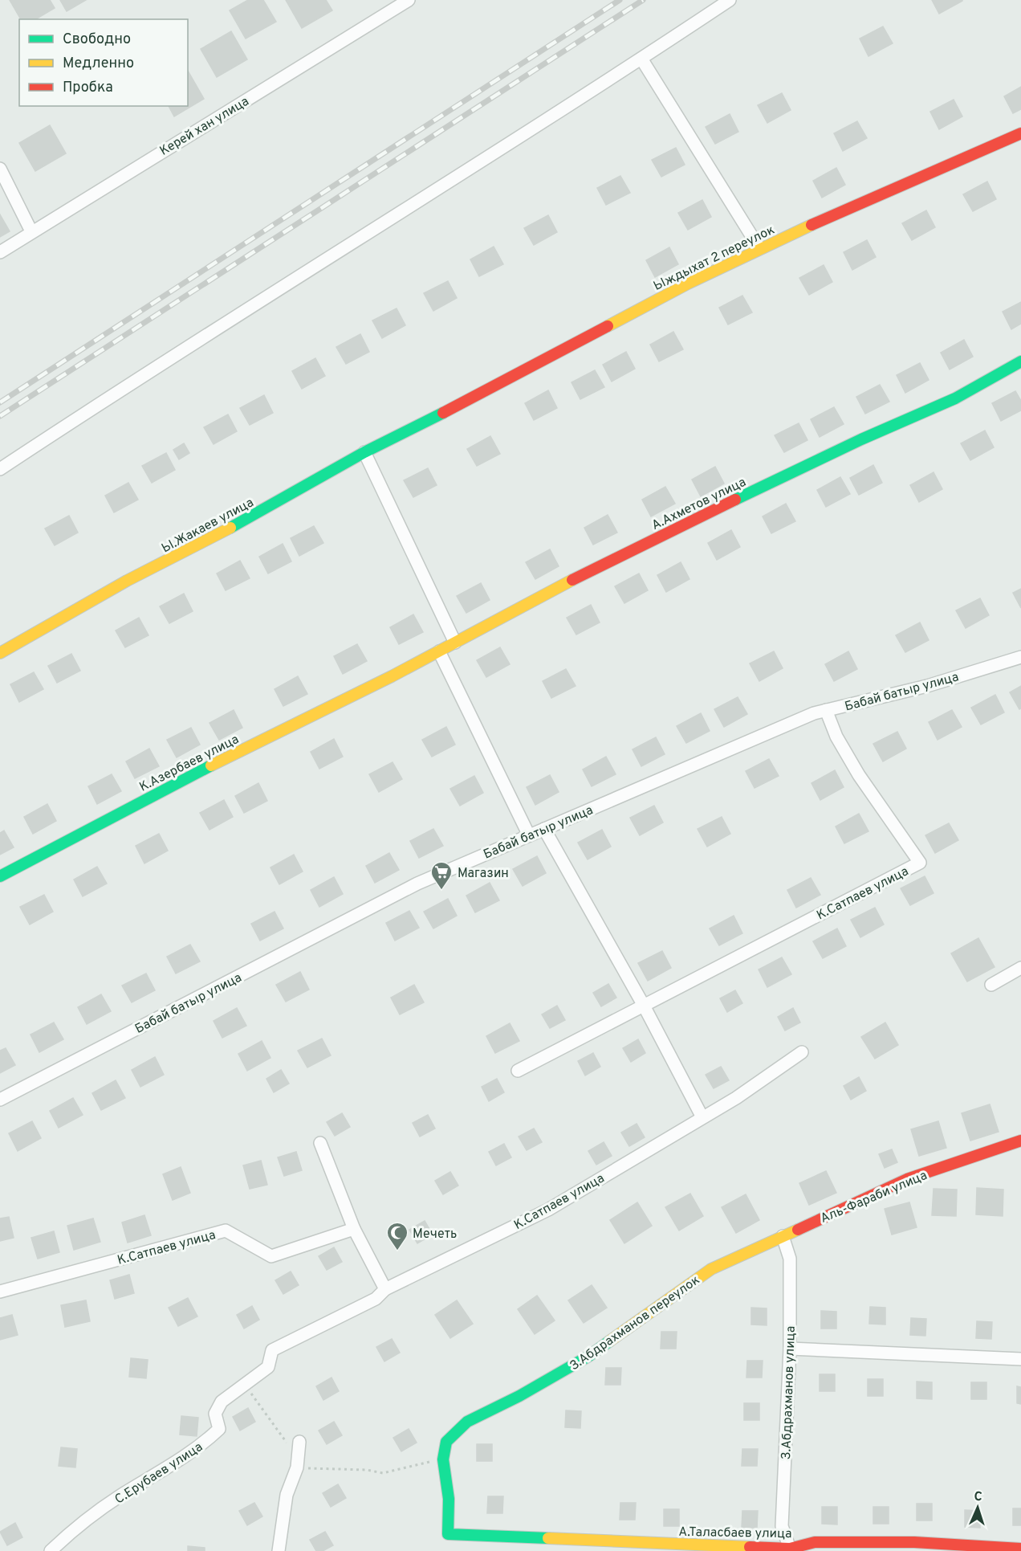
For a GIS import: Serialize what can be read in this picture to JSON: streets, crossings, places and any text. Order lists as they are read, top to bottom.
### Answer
{
  "streets": {
    "street": [
      "Керей хан улица",
      "Ыждыхат 2 переулок",
      "А.Ахметов улица",
      "Ы.Жакаев улица",
      "Бабай батыр улица",
      "К.Азербаев улица",
      "К.Сатпаев улица",
      "Аль-Фараби улица",
      "З.Абдрахманов переулок",
      "З.Абдрахманов улица",
      "С.Ерубаев улица",
      "А.Таласбаев улица"
    ]
  },
  "crossings": [
    ["Ыждыхат 2 переулок", "Ы.Жакаев улица"],
    ["А.Ахметов улица", "К.Азербаев улица"],
    ["Бабай батыр улица", "К.Сатпаев улица"],
    ["К.Сатпаев улица", "С.Ерубаев улица"],
    ["Аль-Фараби улица", "З.Абдрахманов переулок"],
    ["Аль-Фараби улица", "З.Абдрахманов улица"],
    ["З.Абдрахманов переулок", "З.Абдрахманов улица"],
    ["З.Абдрахманов переулок", "А.Таласбаев улица"],
    ["З.Абдрахманов улица", "А.Таласбаев улица"]
  ],
  "places": {
    "supermarket": ["Магазин"],
    "mosque": ["Мечеть"]
  },
  "legend": ["Свободно", "Медленно", "Пробка"],
  "north": "top"
}
